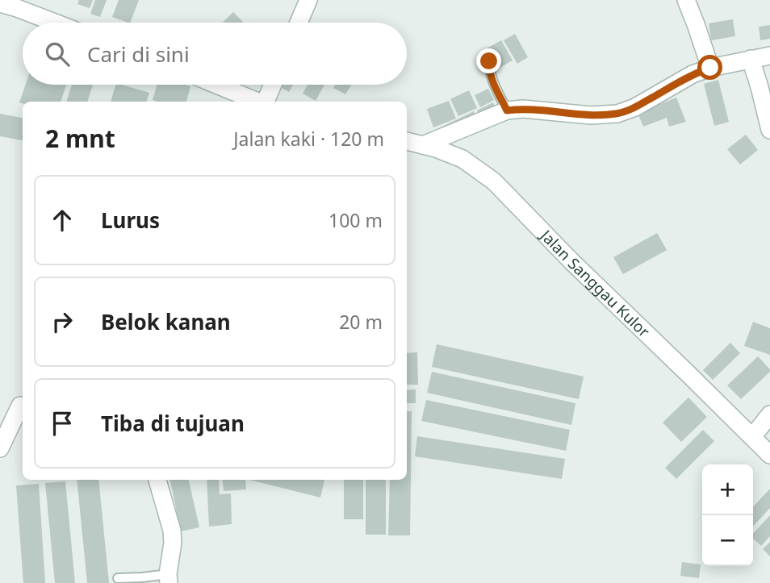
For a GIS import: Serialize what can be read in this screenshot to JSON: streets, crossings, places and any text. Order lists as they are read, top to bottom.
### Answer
{
  "streets": {
    "street": ["Jalan Sanggau Kulor"]
  },
  "page": {
    "search": "Cari di sini",
    "heading": ["2 mnt", "Jalan kaki · 120 m"],
    "list": [
      ["Lurus", "100 m"],
      ["Belok kanan", "20 m"],
      "Tiba di tujuan"
    ],
    "map_buttons": ["+", "−"]
  }
}
